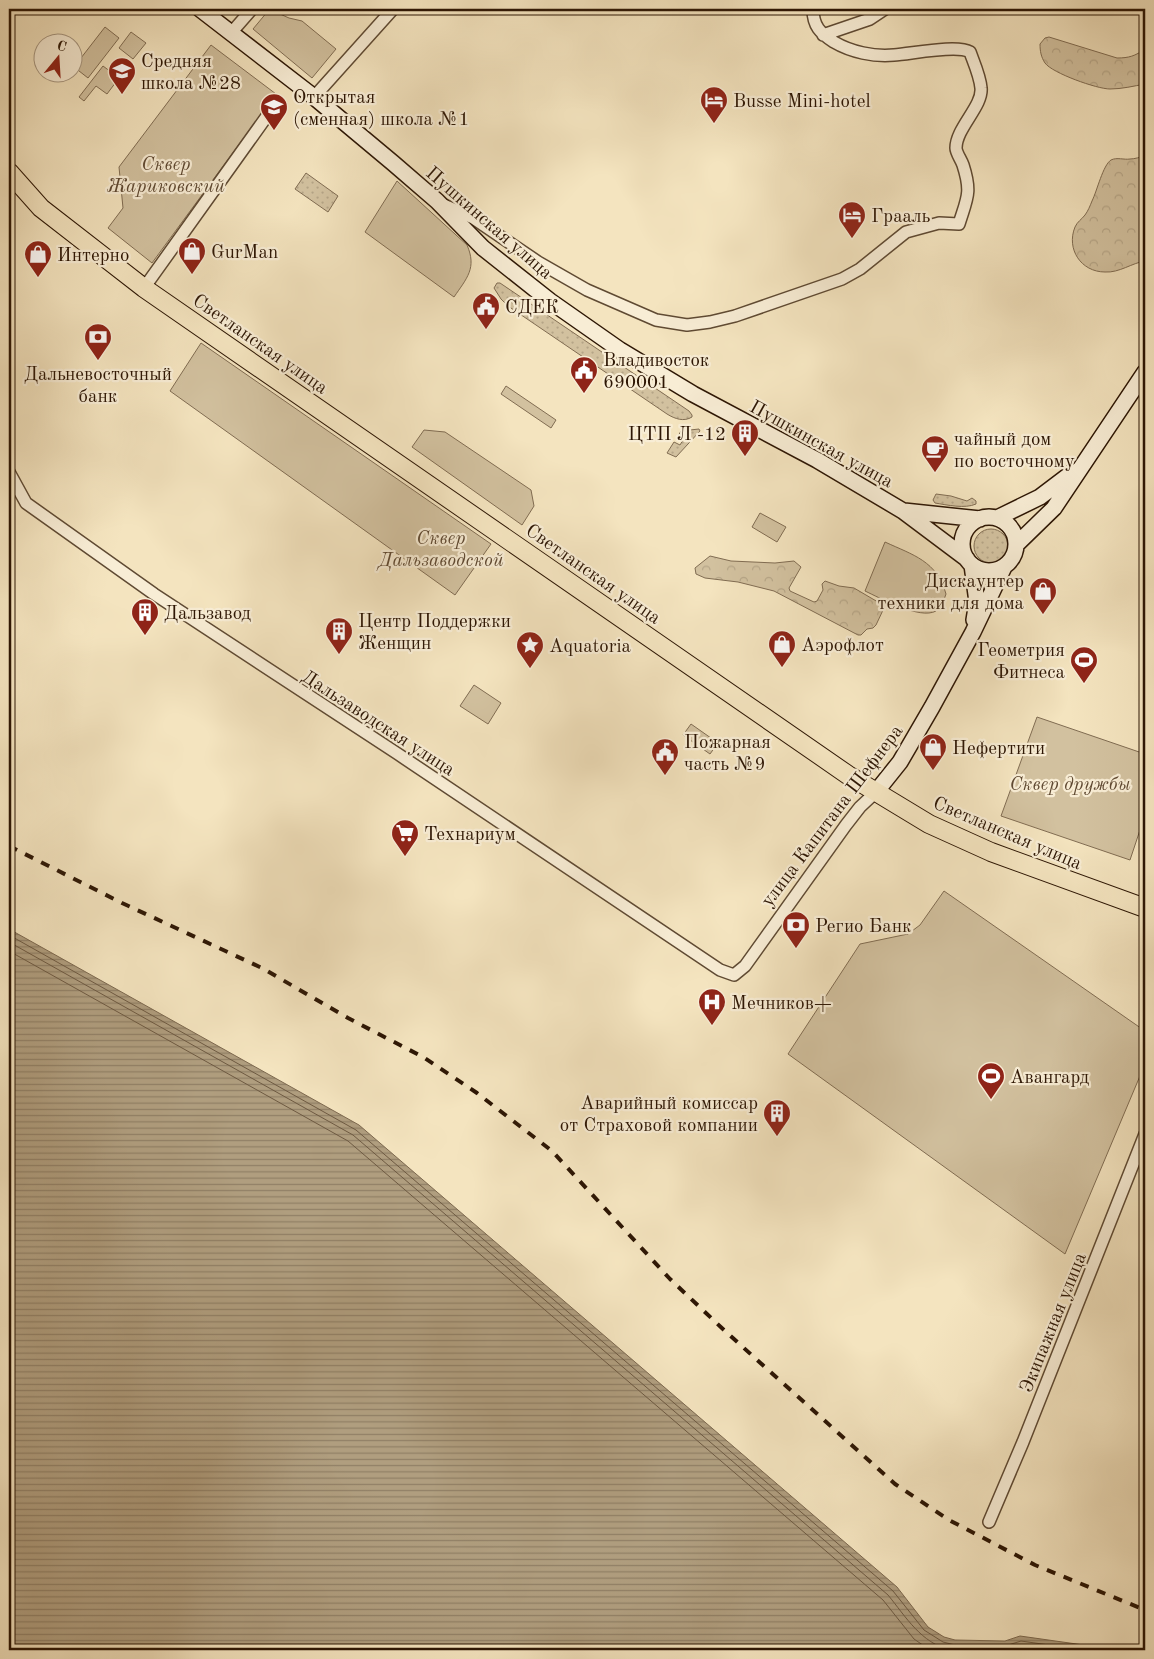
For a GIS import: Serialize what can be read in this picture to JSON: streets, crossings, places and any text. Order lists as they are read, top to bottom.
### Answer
{
  "streets": {
    "main road": ["Пушкинская улица", "Светланская улица", "улица Капитана Шефнера"],
    "street": ["Дальзаводская улица", "Экипажная улица"]
  },
  "crossings": [
    ["Пушкинская улица", "улица Капитана Шефнера"],
    ["Светланская улица", "улица Капитана Шефнера"],
    ["Дальзаводская улица", "улица Капитана Шефнера"]
  ],
  "parks": ["Сквер Жариковский", "Сквер Дальзаводской", "Сквер дружбы"],
  "places": {
    "school or university": ["Средняя школа №28", "Открытая (сменная) школа №1"],
    "hotel": ["Busse Mini-hotel", "Грааль"],
    "shop": [
      "GurMan",
      "Интерно",
      "Дискаунтер техники для дома",
      "Аэрофлот",
      "Нефертити"
    ],
    "public building": ["СДЕК", "Владивосток 690001", "Пожарная часть №9"],
    "bank": ["Дальневосточный банк", "Регио Банк"],
    "building": [
      "ЦТП Л -12",
      "Дальзавод",
      "Центр Поддержки Женщин",
      "Аварийный комиссар от Страховой компании"
    ],
    "cafe": ["чайный дом по восточному"],
    "place": ["Aquatoria"],
    "sports": ["Геометрия Фитнеса", "Авангард"],
    "supermarket": ["Технариум"],
    "hospital": ["Мечников+"]
  },
  "north": "top"
}
